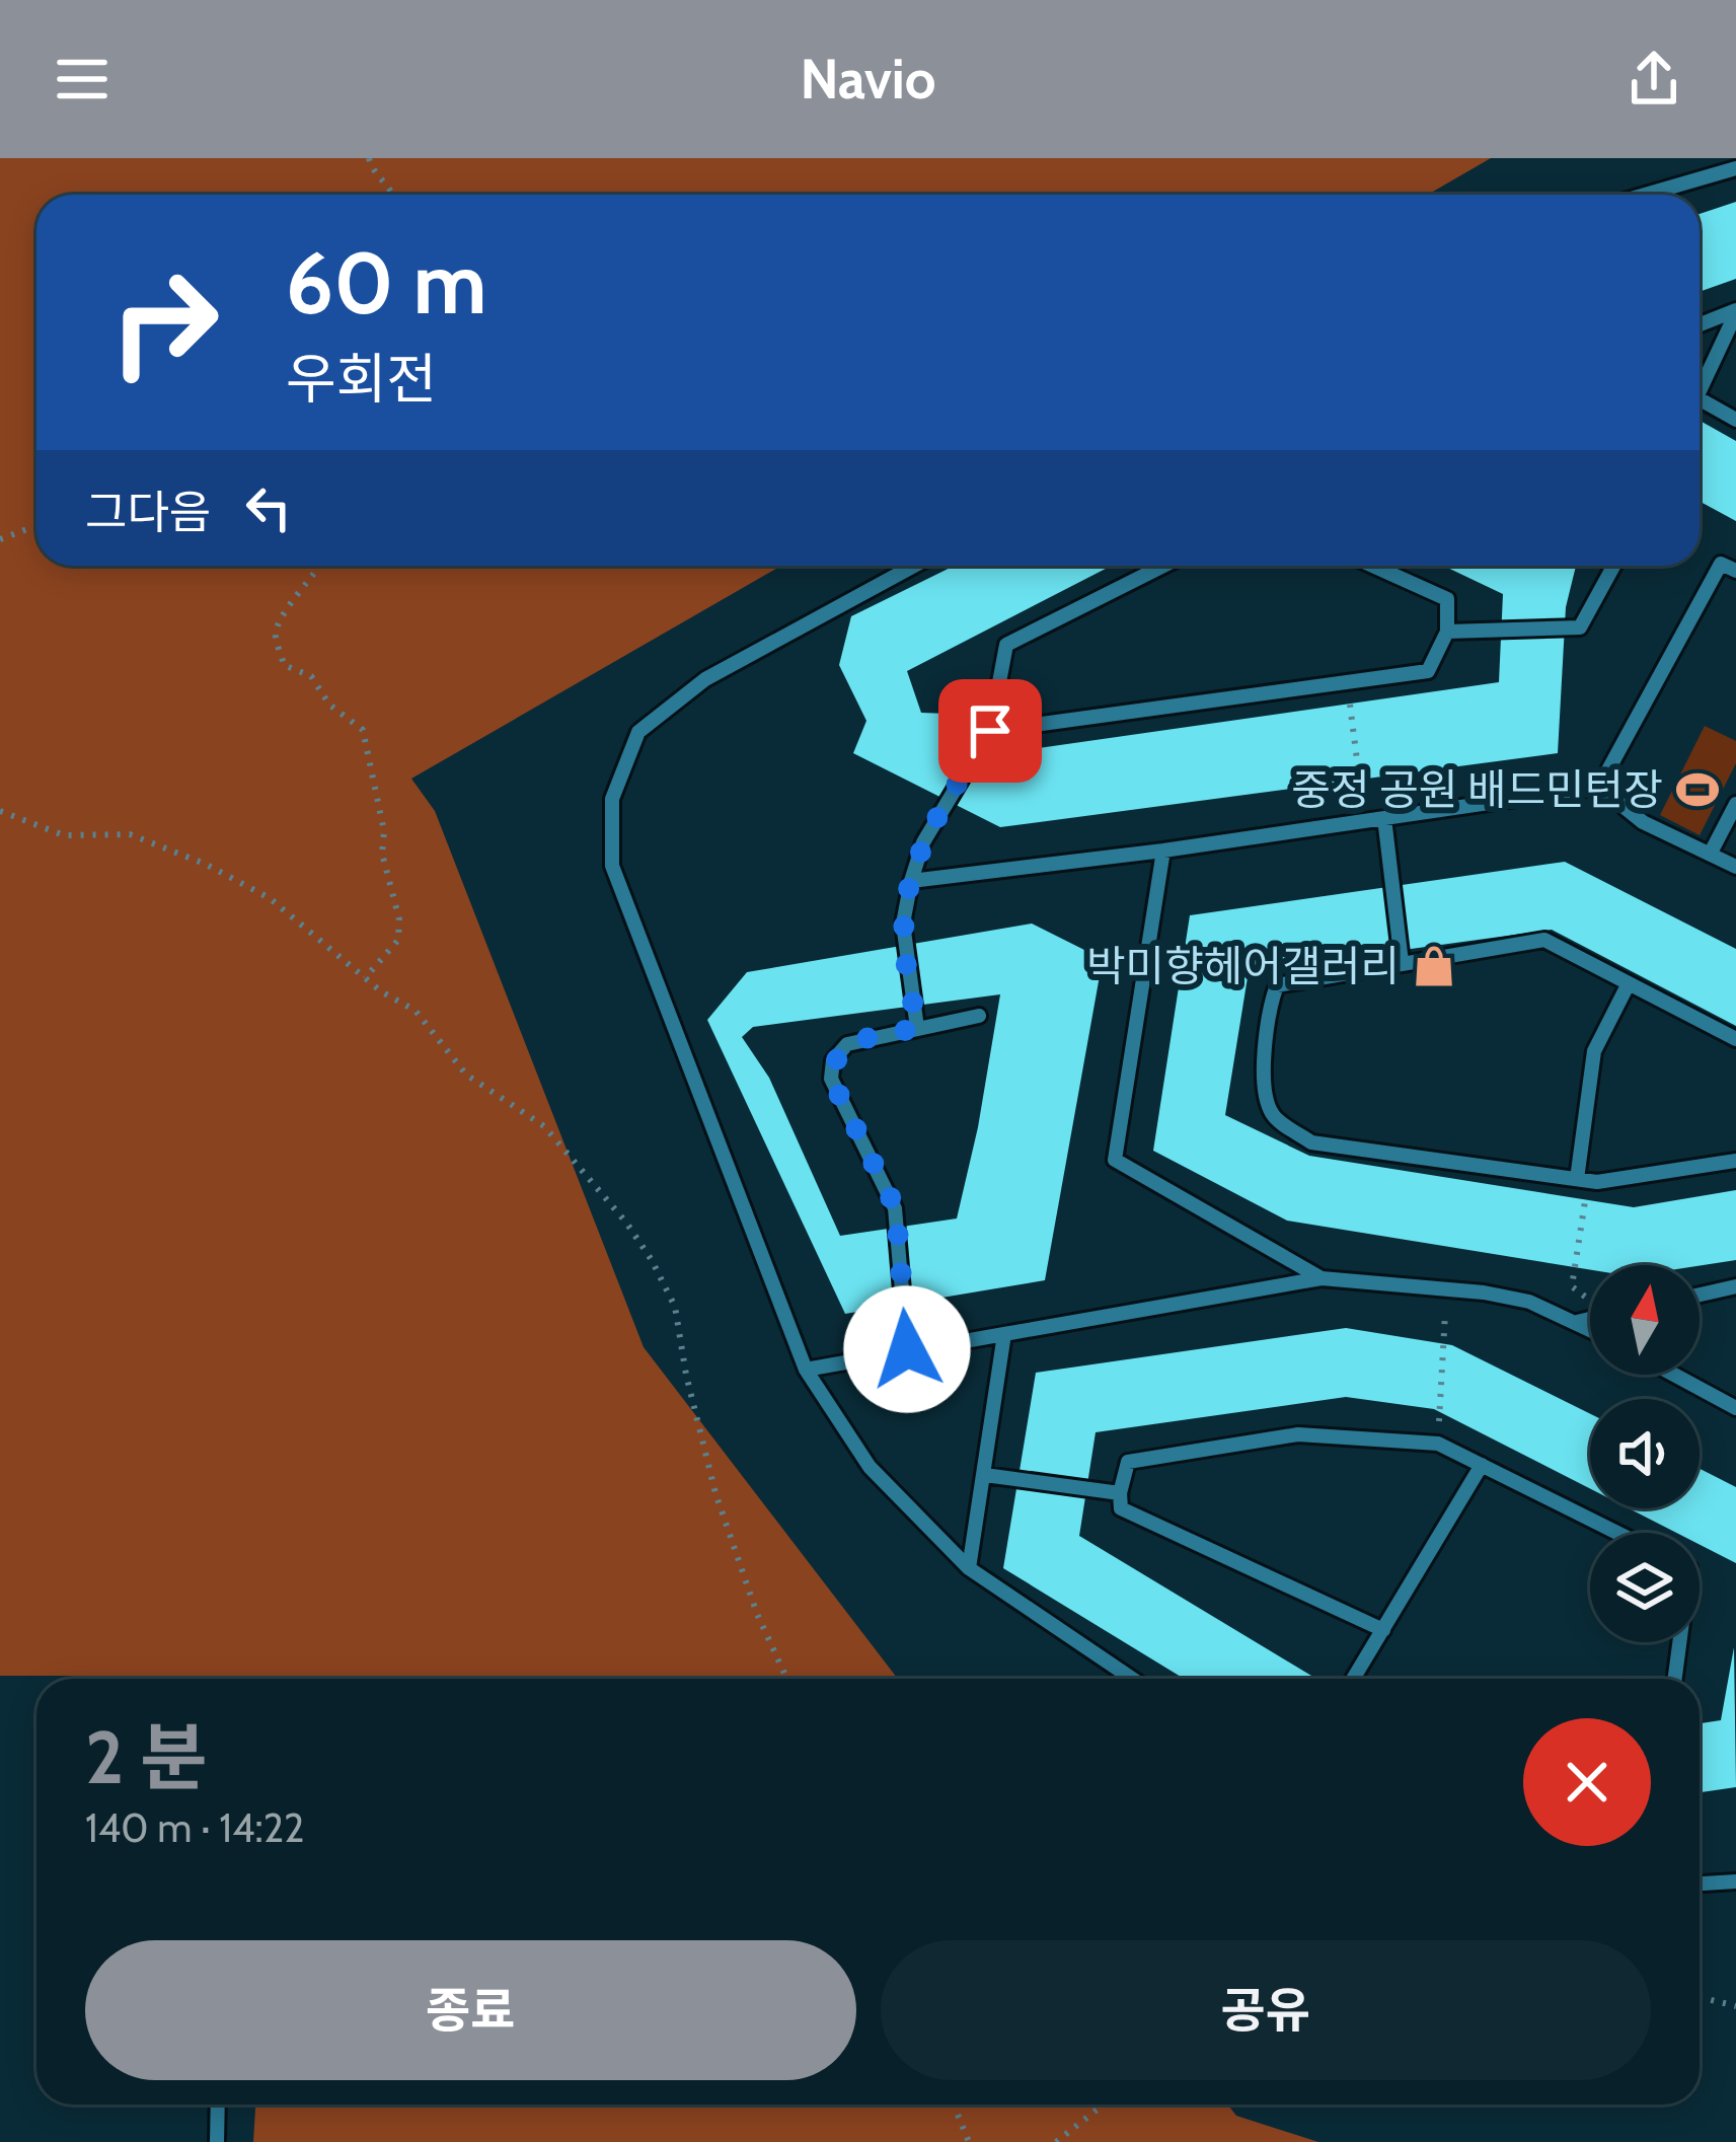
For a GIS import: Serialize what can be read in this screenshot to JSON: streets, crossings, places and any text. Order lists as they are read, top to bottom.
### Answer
{
  "places": {
    "sports": ["중정 공원 배드민턴장"],
    "shop": ["박미향헤어갤러리"]
  },
  "north": "top",
  "page": {
    "header": "Navio",
    "turn": ["60 m", "우회전"],
    "then": "그다음",
    "heading": ["2 분", "140 m · 14:22"],
    "buttons": ["종료", "공유"]
  }
}
